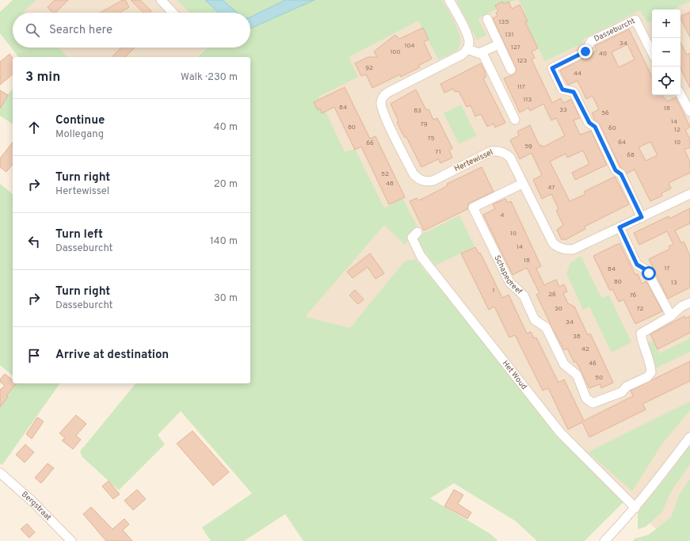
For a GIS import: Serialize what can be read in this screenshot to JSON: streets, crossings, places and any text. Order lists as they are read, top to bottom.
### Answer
{
  "streets": {
    "street": [
      "Dasseburcht",
      "Hertewissel",
      "Schapedreef",
      "Het Woud",
      "Bergstraat"
    ]
  },
  "crossings": [
    ["Dasseburcht", "Hertewissel"],
    ["Hertewissel", "Schapedreef"]
  ],
  "house_numbers": [
    "135",
    "131",
    "34",
    "104",
    "127",
    "100",
    "40",
    "123",
    "92",
    "44",
    "117",
    "113",
    "84",
    "18",
    "33",
    "83",
    "56",
    "14",
    "79",
    "80",
    "60",
    "12",
    "75",
    "64",
    "10",
    "66",
    "59",
    "71",
    "68",
    "52",
    "48",
    "47",
    "4",
    "10",
    "14",
    "18",
    "17",
    "84",
    "80",
    "13",
    "1",
    "26",
    "76",
    "30",
    "72",
    "34",
    "38",
    "42",
    "46",
    "50"
  ],
  "page": {
    "map_buttons": ["+", "−"],
    "search": "Search here",
    "heading": ["3 min", "Walk · 230 m"],
    "list": [
      ["Continue", "Mollegang", "40 m"],
      ["Turn right", "Hertewissel", "20 m"],
      ["Turn left", "Dasseburcht", "140 m"],
      ["Turn right", "Dasseburcht", "30 m"],
      "Arrive at destination"
    ]
  }
}
